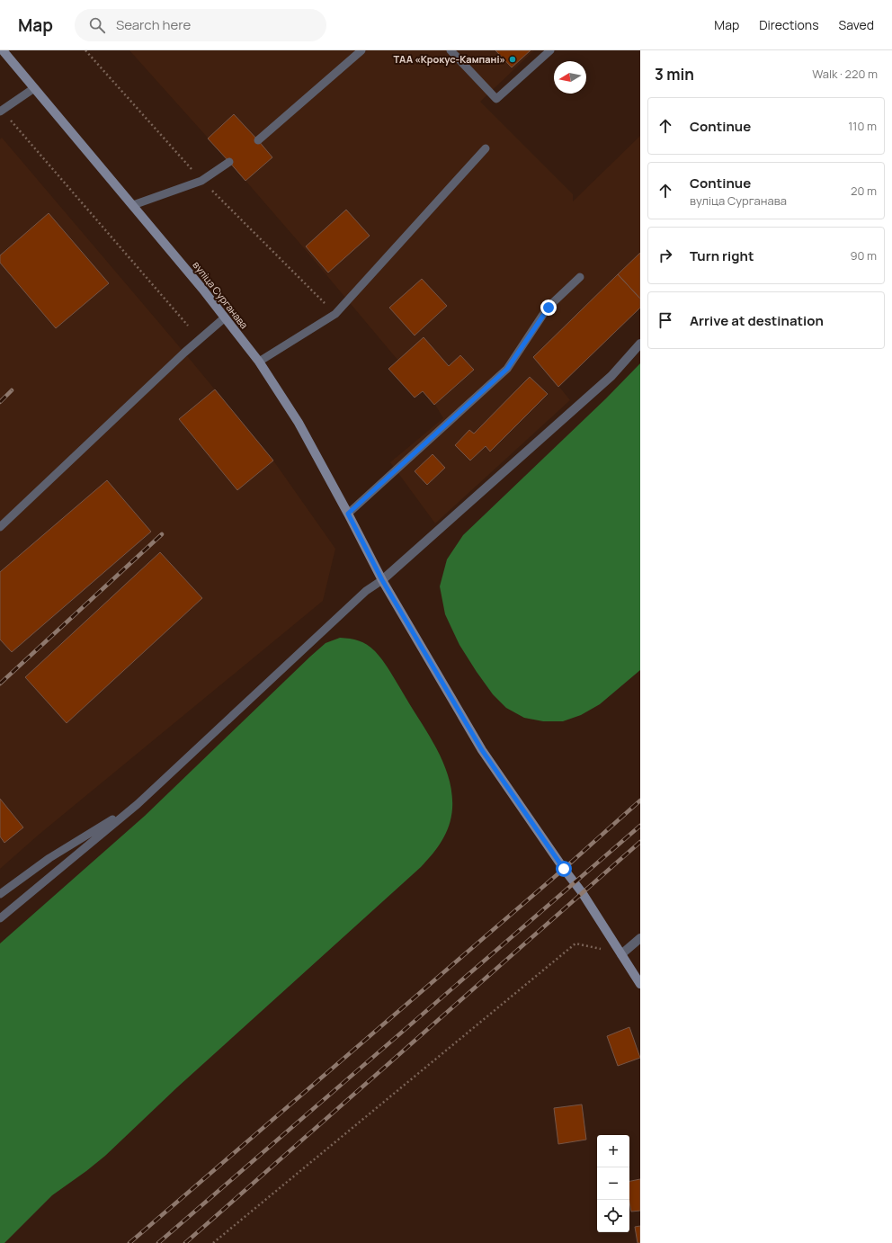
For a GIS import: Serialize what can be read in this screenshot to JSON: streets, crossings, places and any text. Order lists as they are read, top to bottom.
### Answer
{
  "streets": {
    "street": ["вуліца Сурганава"]
  },
  "places": ["ТАА «Крокус-Кампані»"],
  "north": "left",
  "page": {
    "header": "Map",
    "search": "Search here",
    "nav": ["Map", "Directions", "Saved"],
    "heading": ["3 min", "Walk · 220 m"],
    "list": [
      ["Continue", "110 m"],
      ["Continue", "вуліца Сурганава", "20 m"],
      ["Turn right", "90 m"],
      "Arrive at destination"
    ],
    "map_buttons": ["+", "−"]
  }
}
